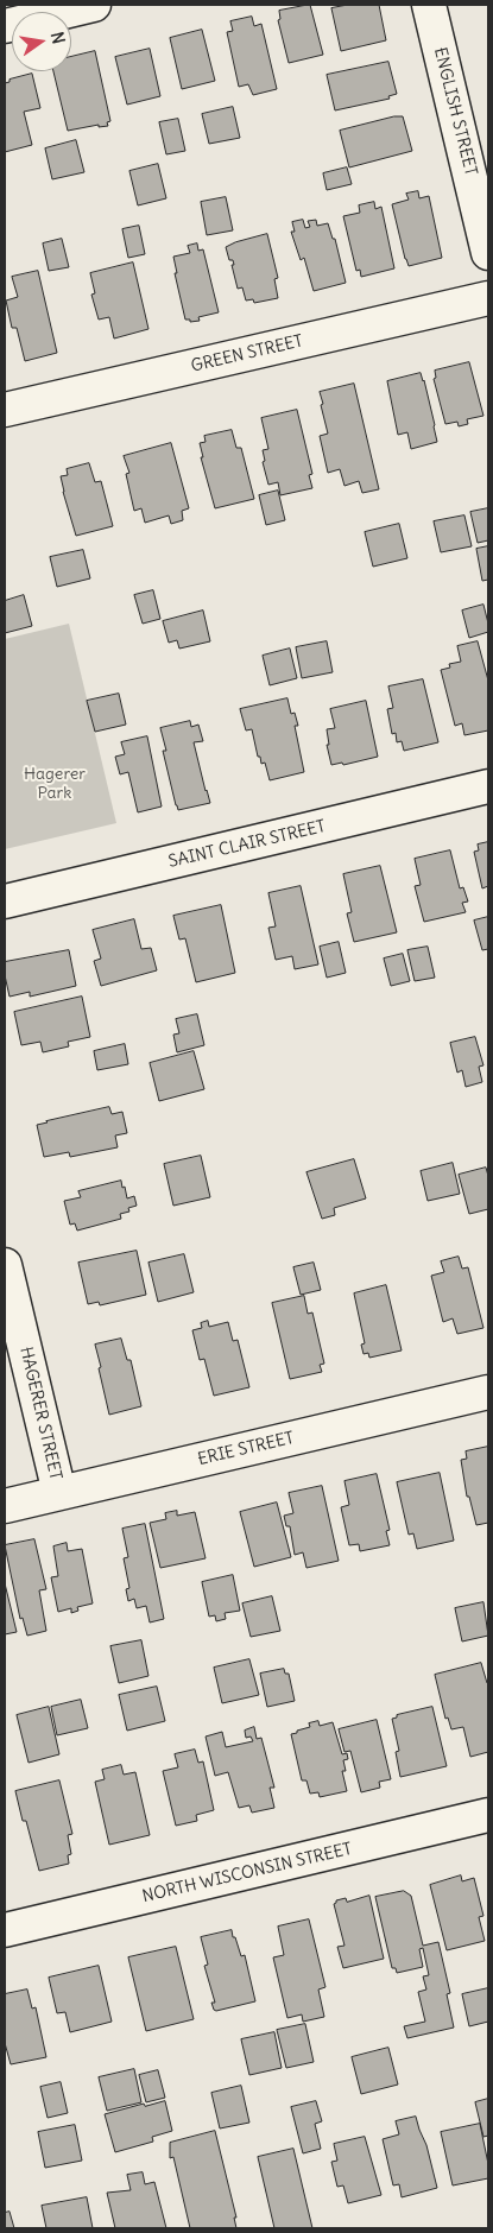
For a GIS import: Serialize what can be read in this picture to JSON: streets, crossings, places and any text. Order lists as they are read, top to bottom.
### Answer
{
  "streets": {
    "street": [
      "ENGLISH STREET",
      "GREEN STREET",
      "SAINT CLAIR STREET",
      "HAGERER STREET",
      "ERIE STREET",
      "NORTH WISCONSIN STREET"
    ]
  },
  "crossings": [
    ["HAGERER STREET", "ERIE STREET"]
  ],
  "parks": ["Hagerer Park"],
  "north": "right"
}
